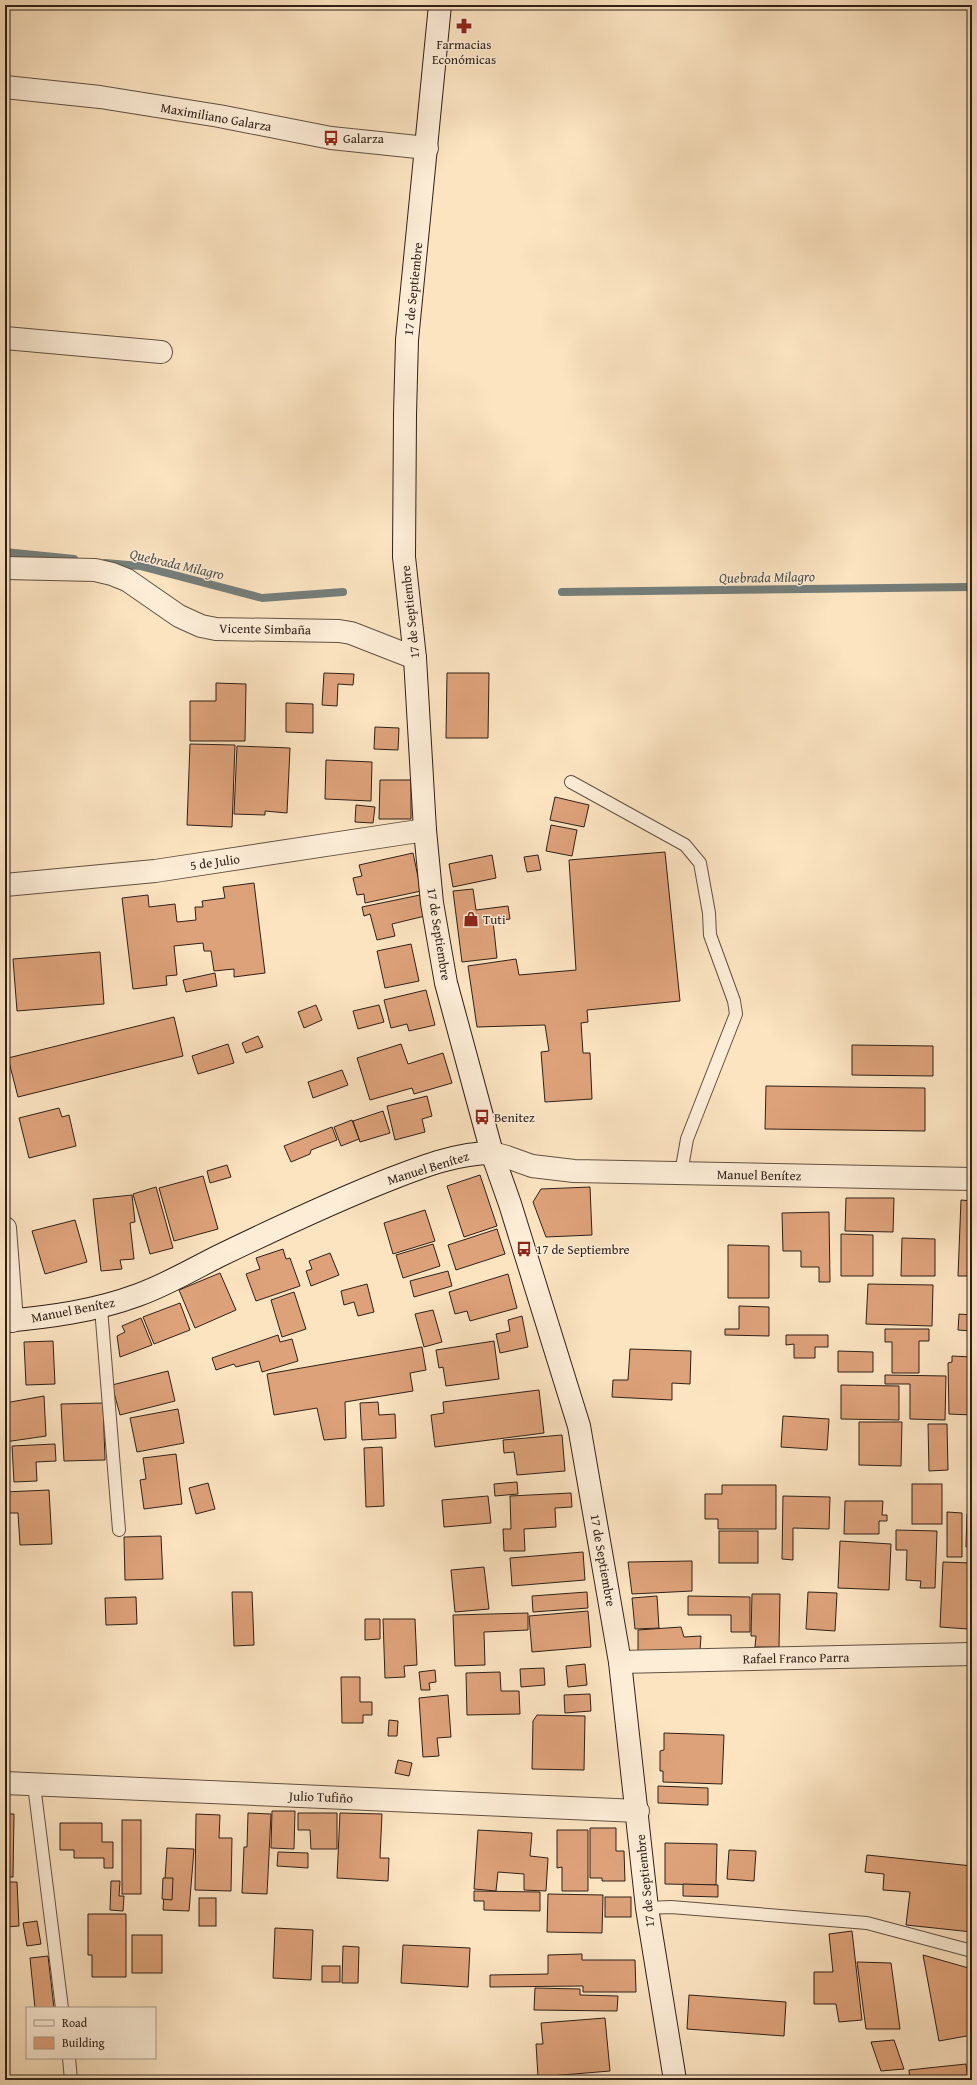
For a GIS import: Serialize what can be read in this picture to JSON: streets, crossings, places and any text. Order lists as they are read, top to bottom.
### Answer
{
  "streets": {
    "street": [
      "Maximiliano Galarza",
      "17 de Septiembre",
      "Vicente Simbaña",
      "5 de Julio",
      "Manuel Benítez",
      "Rafael Franco Parra",
      "Julio Tufiño"
    ]
  },
  "crossings": [
    ["Maximiliano Galarza", "17 de Septiembre"],
    ["17 de Septiembre", "Vicente Simbaña"],
    ["17 de Septiembre", "5 de Julio"],
    ["17 de Septiembre", "Manuel Benítez"],
    ["17 de Septiembre", "Rafael Franco Parra"],
    ["17 de Septiembre", "Julio Tufiño"]
  ],
  "water": ["Quebrada Milagro"],
  "places": {
    "pharmacy": ["Farmacias Económicas"],
    "bus stop": ["Galarza", "Benitez", "17 de Septiembre"],
    "shop": ["Tuti"]
  },
  "legend": ["Road", "Building"]
}
